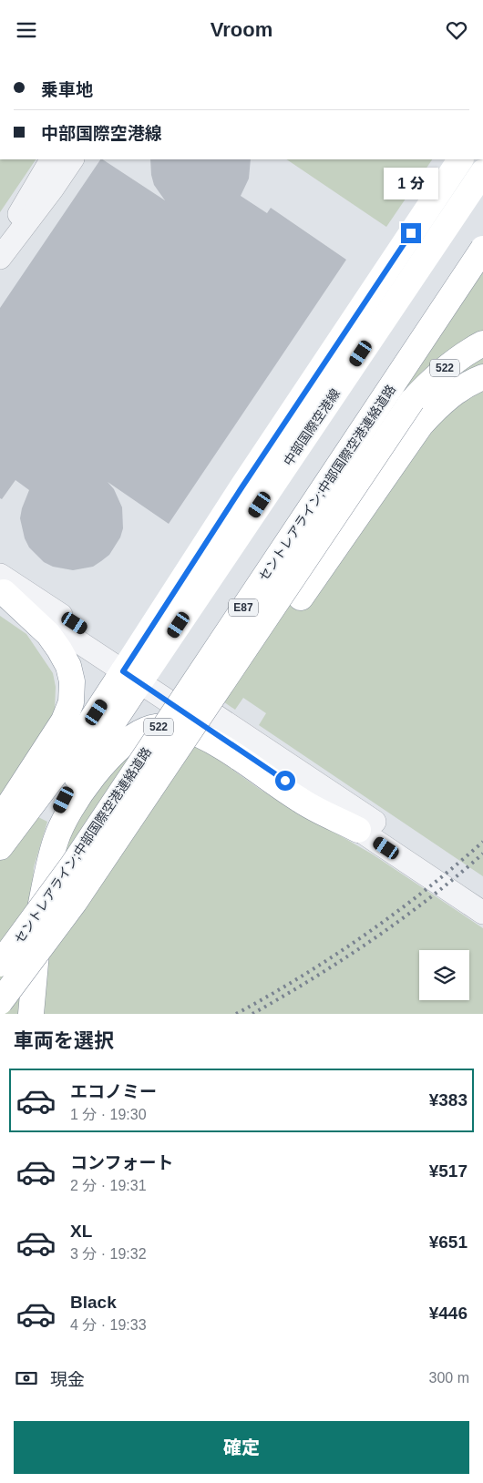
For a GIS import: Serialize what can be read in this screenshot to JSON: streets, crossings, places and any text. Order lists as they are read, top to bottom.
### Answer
{
  "streets": {
    "main road": [
      "522",
      "中部国際空港線",
      "セントレアライン;中部国際空港連絡道路",
      "E87"
    ]
  },
  "crossings": [
    ["522", "中部国際空港線"],
    ["522", "セントレアライン;中部国際空港連絡道路"]
  ],
  "page": {
    "header": "Vroom",
    "banner": ["乗車地", "中部国際空港線"],
    "bubble": "1 分",
    "heading": "車両を選択",
    "list": [
      {
        "name": "エコノミー",
        "note": "1 分 · 19:30",
        "value": "¥383"
      },
      {
        "name": "コンフォート",
        "note": "2 分 · 19:31",
        "value": "¥517"
      },
      {
        "name": "XL",
        "note": "3 分 · 19:32",
        "value": "¥651"
      },
      {
        "name": "Black",
        "note": "4 分 · 19:33",
        "value": "¥446"
      }
    ],
    "pay": ["現金", "300 m"],
    "buttons": "確定"
  }
}
